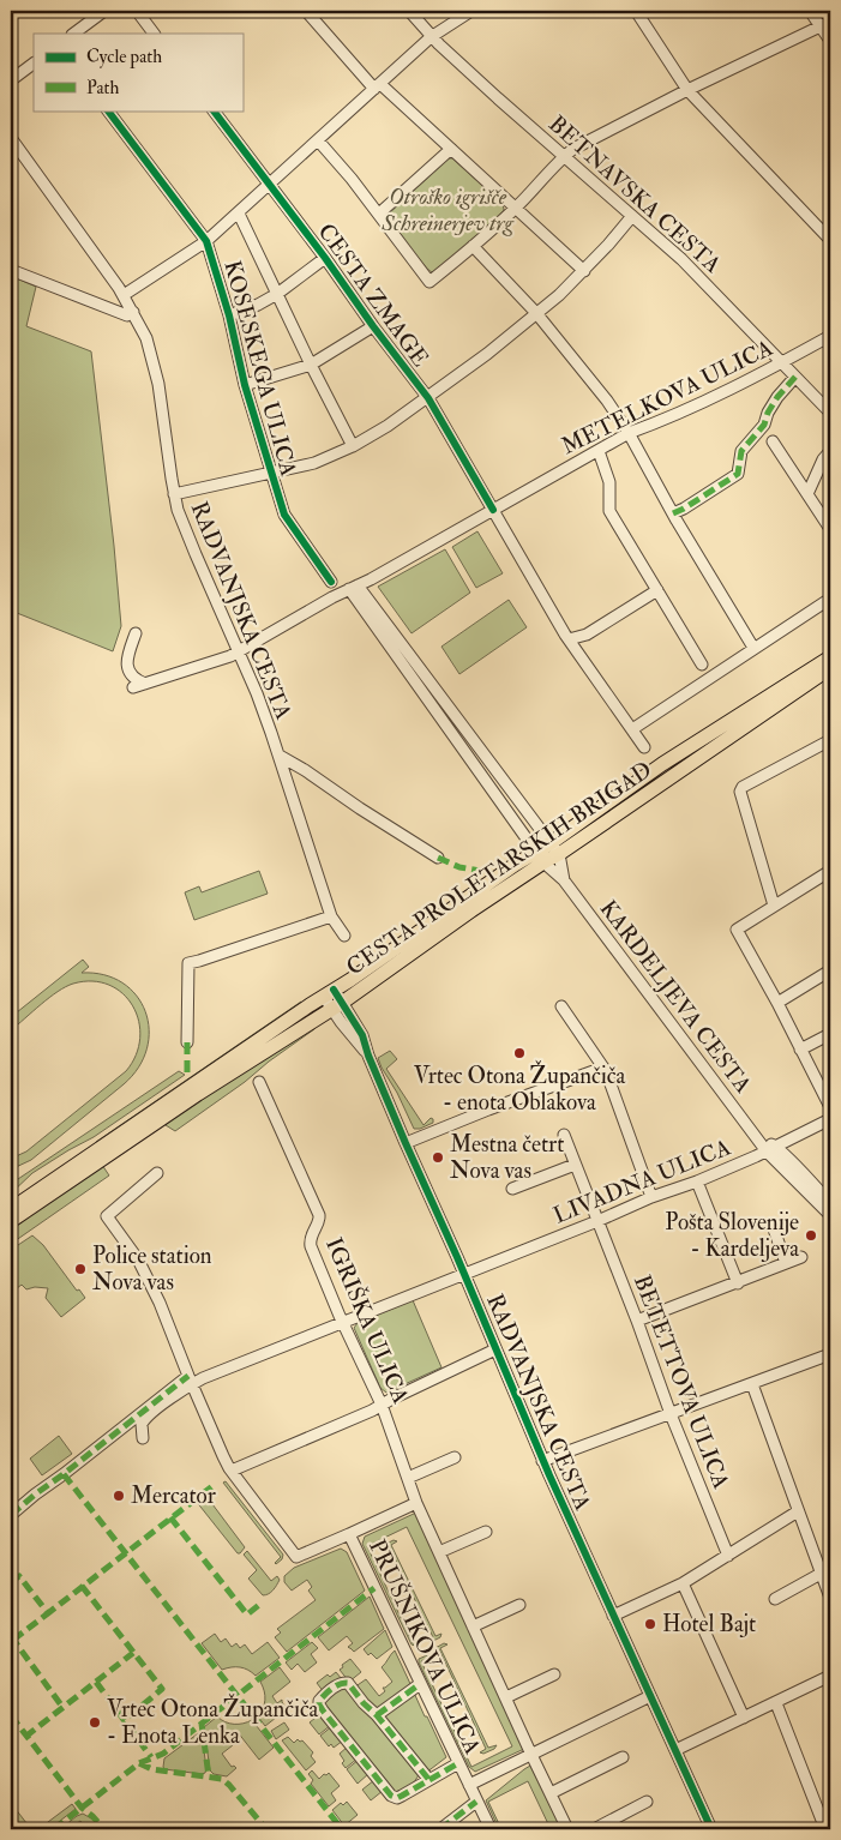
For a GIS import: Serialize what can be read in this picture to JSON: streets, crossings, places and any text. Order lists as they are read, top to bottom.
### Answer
{
  "streets": {
    "main road": ["CESTA PROLETARSKIH BRIGAD"],
    "street": [
      "BETNAVSKA CESTA",
      "CESTA ZMAGE",
      "KOSESKEGA ULICA",
      "METELKOVA ULICA",
      "RADVANJSKA CESTA",
      "KARDELJEVA CESTA",
      "LIVADNA ULICA",
      "IGRIŠKA ULICA",
      "BETETTOVA ULICA",
      "PRUŠNIKOVA ULICA"
    ]
  },
  "crossings": [
    ["BETNAVSKA CESTA", "METELKOVA ULICA"],
    ["CESTA ZMAGE", "KOSESKEGA ULICA"],
    ["CESTA ZMAGE", "METELKOVA ULICA"],
    ["METELKOVA ULICA", "RADVANJSKA CESTA"],
    ["RADVANJSKA CESTA", "CESTA PROLETARSKIH BRIGAD"],
    ["RADVANJSKA CESTA", "LIVADNA ULICA"],
    ["KARDELJEVA CESTA", "LIVADNA ULICA"],
    ["LIVADNA ULICA", "IGRIŠKA ULICA"],
    ["LIVADNA ULICA", "BETETTOVA ULICA"],
    ["LIVADNA ULICA", "PRUŠNIKOVA ULICA"]
  ],
  "parks": ["Otroško igrišče Schreinerjev trg"],
  "places": [
    "Vrtec Otona Župančiča - enota Oblakova",
    "Mestna četrt Nova vas",
    "Pošta Slovenije - Kardeljeva",
    "Police station Nova vas",
    "Mercator",
    "Hotel Bajt",
    "Vrtec Otona Župančiča - Enota Lenka"
  ],
  "legend": ["Cycle path", "Path"]
}
